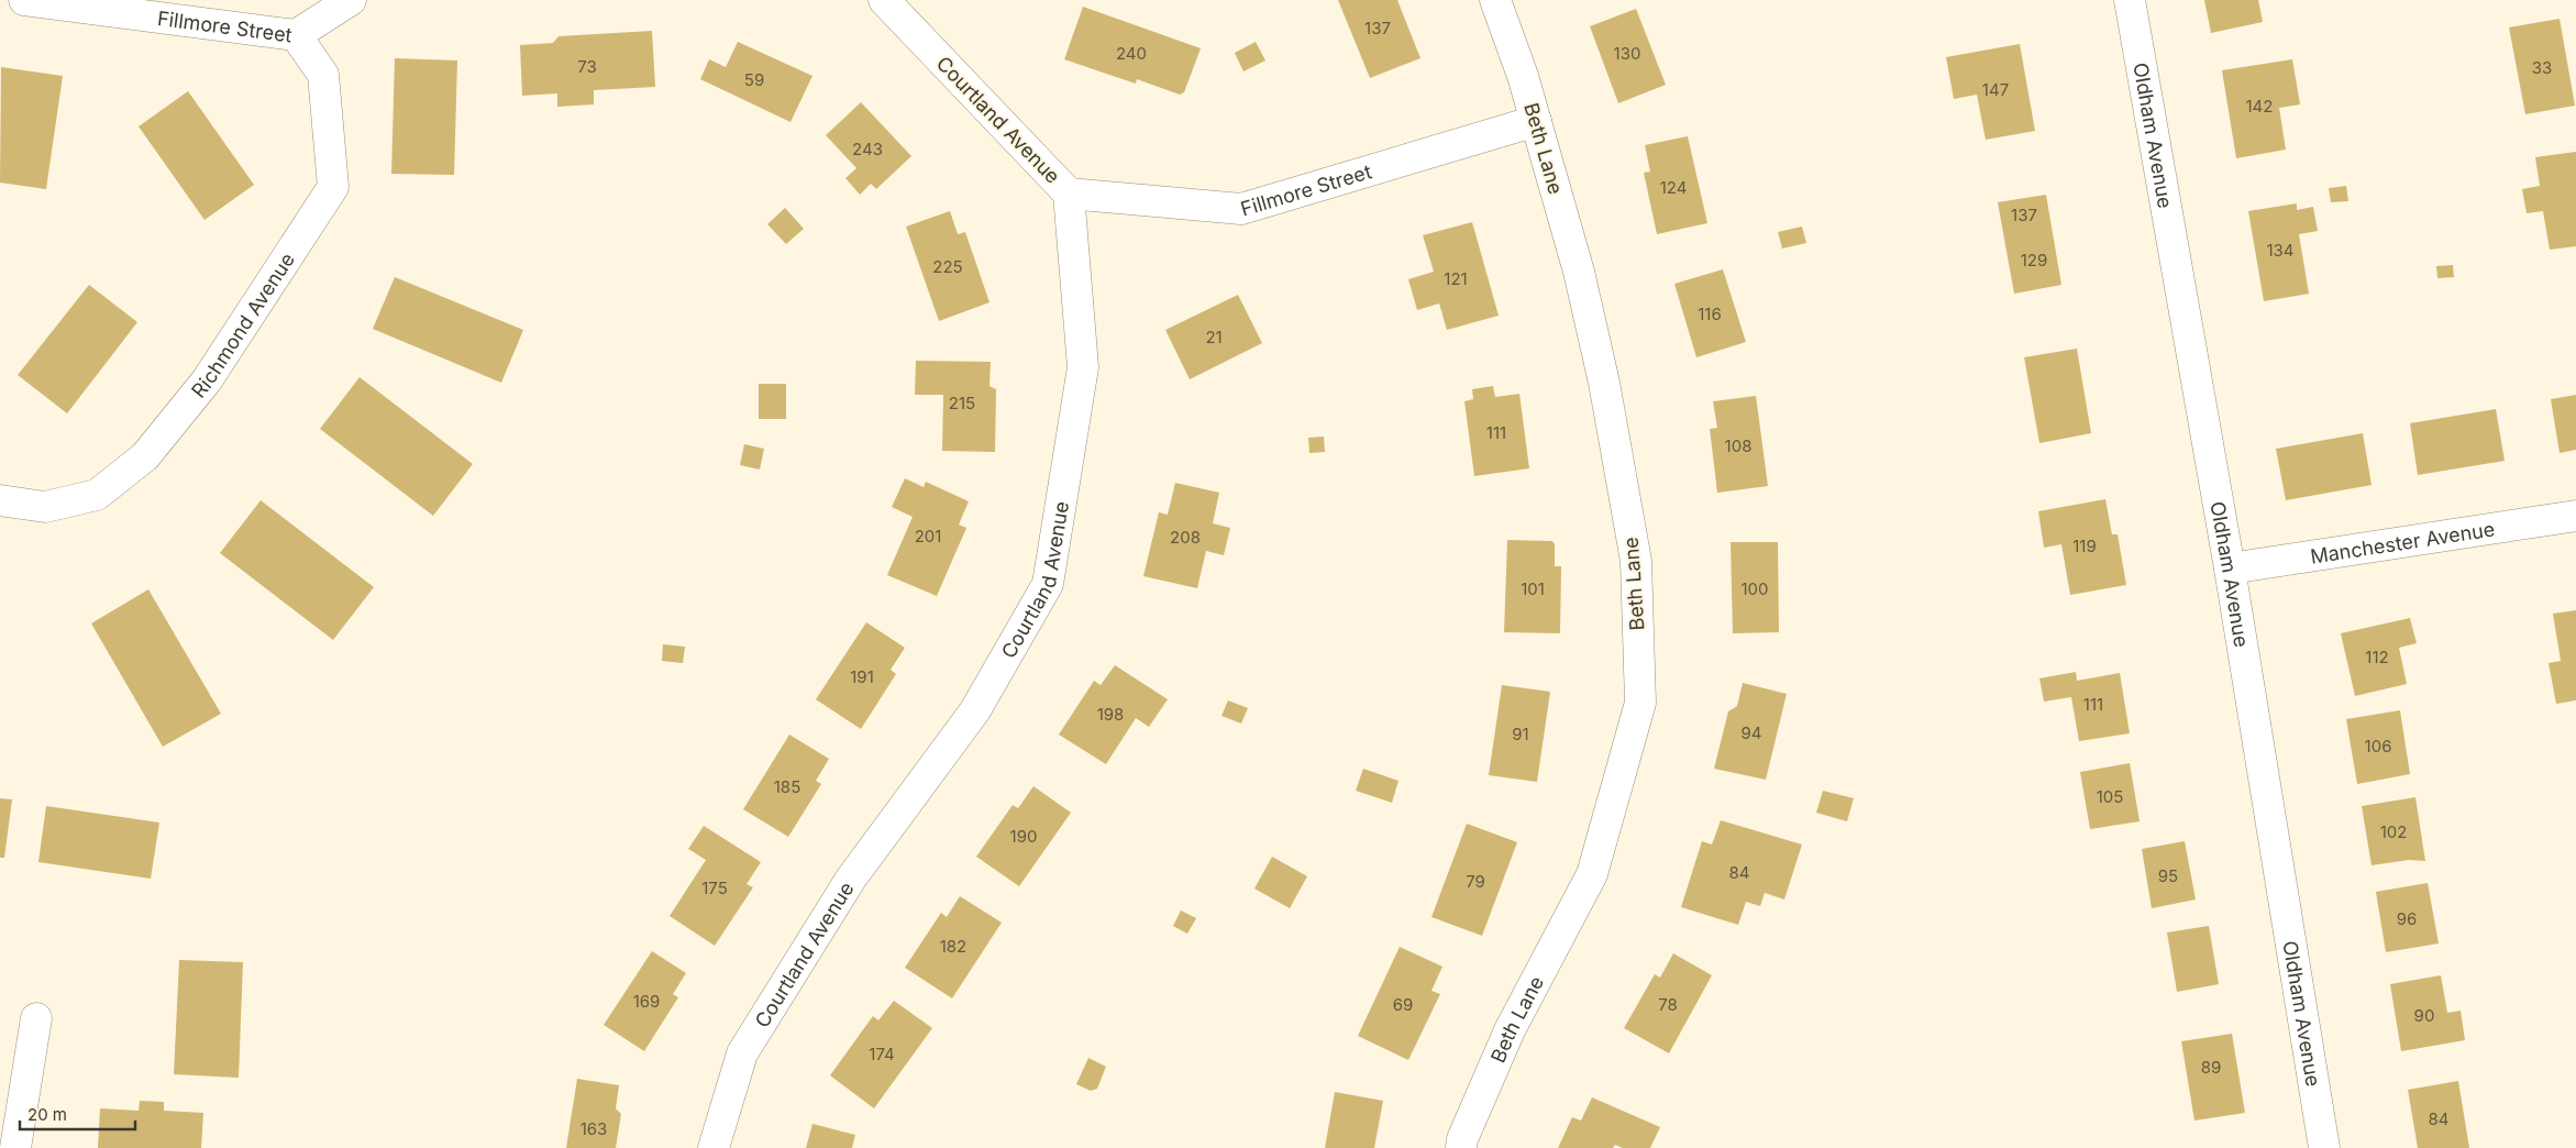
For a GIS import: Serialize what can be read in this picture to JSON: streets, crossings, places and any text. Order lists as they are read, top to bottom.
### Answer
{
  "streets": {
    "street": [
      "Fillmore Street",
      "Courtland Avenue",
      "Oldham Avenue",
      "Beth Lane",
      "Richmond Avenue",
      "Manchester Avenue"
    ]
  },
  "crossings": [
    ["Fillmore Street", "Courtland Avenue"],
    ["Fillmore Street", "Beth Lane"],
    ["Fillmore Street", "Richmond Avenue"],
    ["Oldham Avenue", "Manchester Avenue"]
  ],
  "house_numbers": [
    "137",
    "240",
    "130",
    "73",
    "33",
    "59",
    "147",
    "142",
    "243",
    "124",
    "137",
    "134",
    "129",
    "225",
    "121",
    "116",
    "21",
    "215",
    "111",
    "108",
    "201",
    "208",
    "119",
    "101",
    "100",
    "112",
    "191",
    "111",
    "198",
    "94",
    "91",
    "106",
    "185",
    "105",
    "102",
    "190",
    "84",
    "95",
    "79",
    "175",
    "96",
    "182",
    "169",
    "69",
    "78",
    "90",
    "174",
    "89",
    "84",
    "163"
  ],
  "scale_bar": "20 m"
}
